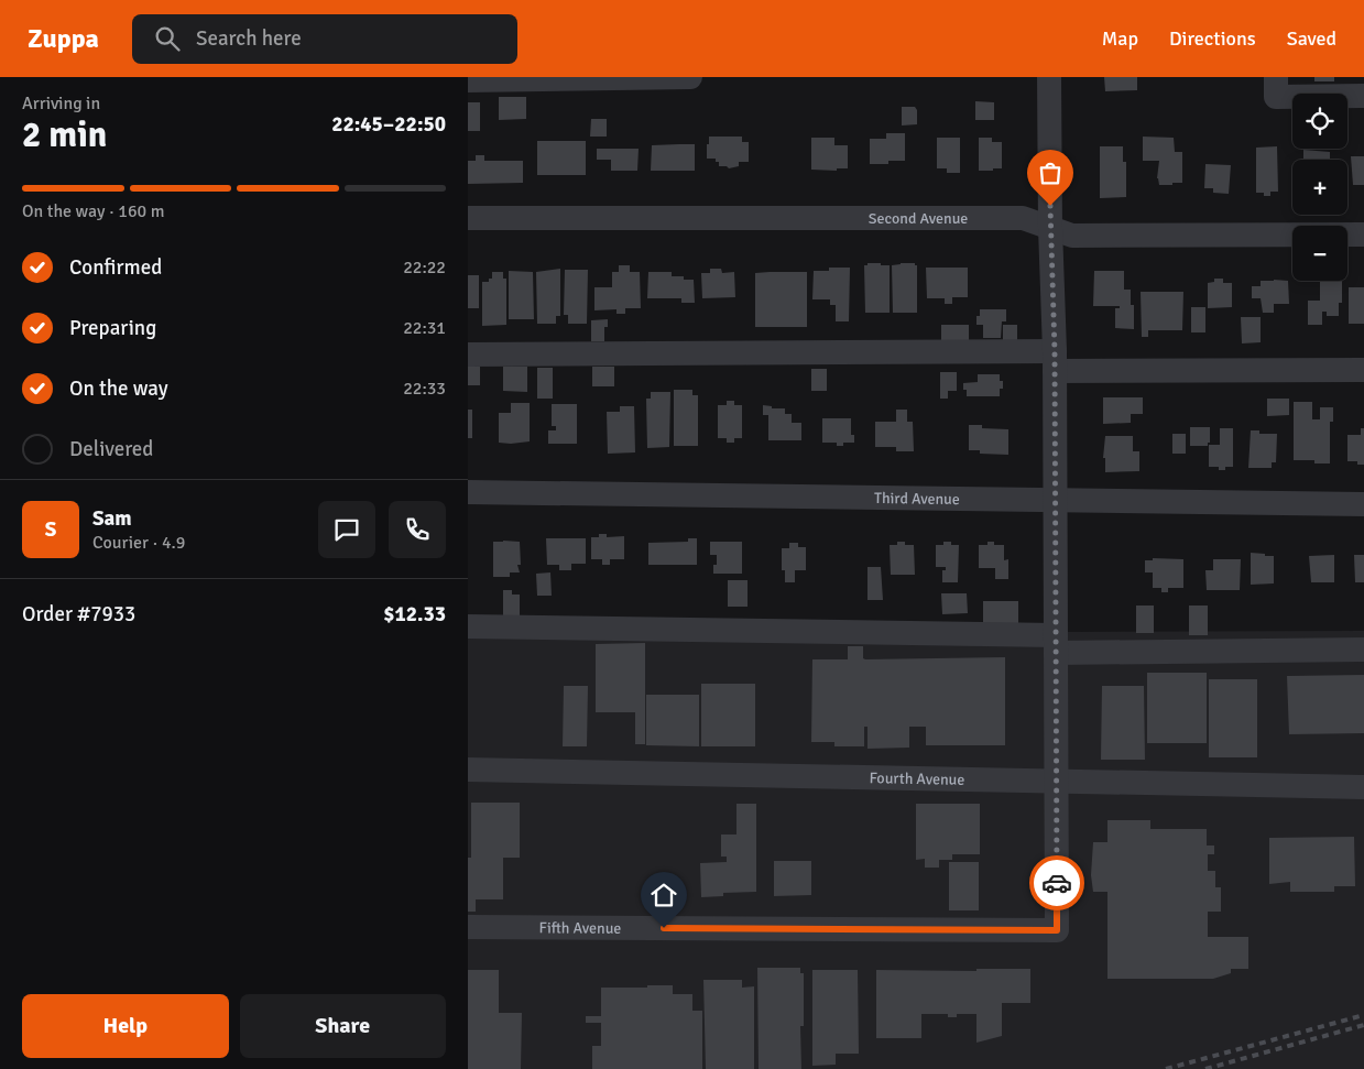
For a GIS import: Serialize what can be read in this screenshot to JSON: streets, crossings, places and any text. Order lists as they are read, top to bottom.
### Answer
{
  "streets": {
    "street": [
      "Second Avenue",
      "Third Avenue",
      "Fourth Avenue",
      "Fifth Avenue"
    ]
  },
  "crossings": [
    ["Fourth Avenue", "Fifth Avenue"]
  ],
  "page": {
    "header": "Zuppa",
    "search": "Search here",
    "nav": ["Map", "Directions", "Saved"],
    "heading": ["2 min", "Arriving in", "22:45–22:50"],
    "panel": [
      "Sam",
      "Courier · 4.9",
      "Order #7933",
      "$12.33"
    ],
    "map_buttons": ["+", "−"],
    "bar": "On the way · 160 m",
    "list": [
      ["Confirmed", "22:22"],
      ["Preparing", "22:31"],
      ["On the way", "22:33"],
      "Delivered"
    ],
    "round": "S",
    "buttons": ["Help", "Share"]
  }
}
